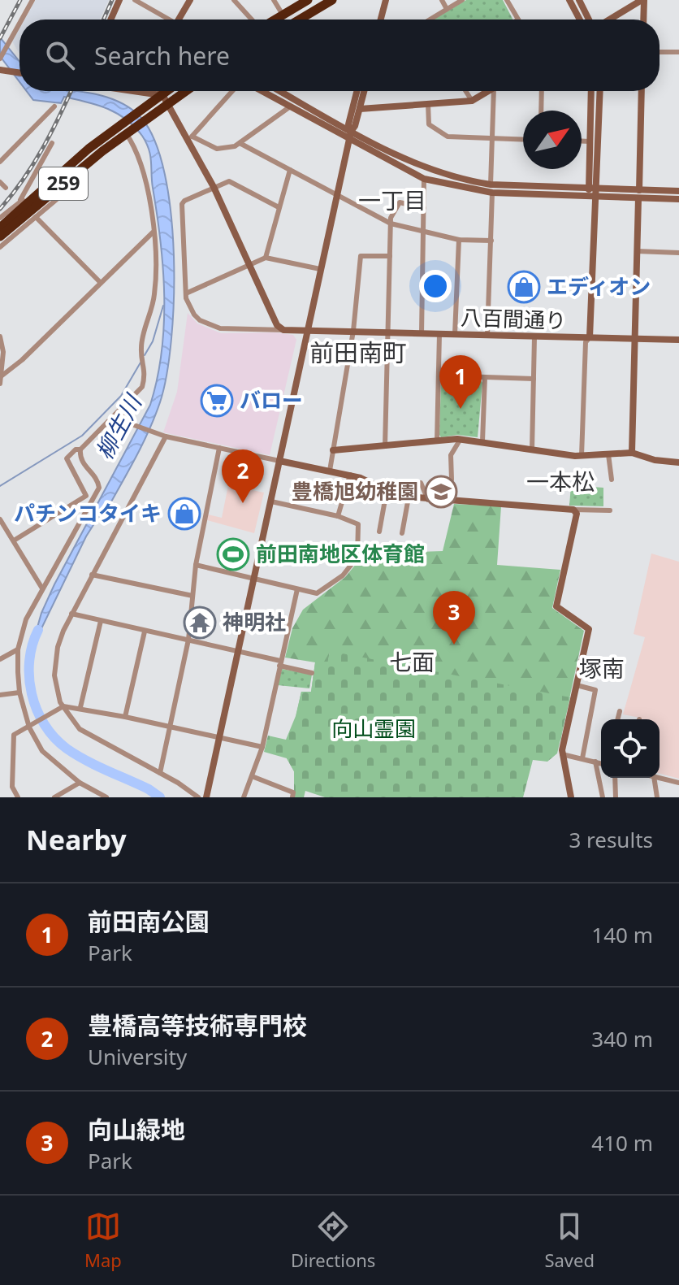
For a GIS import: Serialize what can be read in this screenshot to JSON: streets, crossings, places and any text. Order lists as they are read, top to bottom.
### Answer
{
  "streets": {
    "highway": ["259"],
    "street": ["八百間通り"]
  },
  "districts": [
    "一丁目",
    "前田南町",
    "一本松",
    "七面",
    "塚南"
  ],
  "water": ["柳生川"],
  "parks": ["向山霊園"],
  "places": {
    "shop": ["エディオン", "パチンコタイキ"],
    "supermarket": ["バロー"],
    "school or university": ["豊橋旭幼稚園"],
    "sports": ["前田南地区体育館"],
    "temple": ["神明社"]
  },
  "north": "top right",
  "page": {
    "search": "Search here",
    "pins": ["1", "2", "3"],
    "heading": ["Nearby", "3 results"],
    "list": [
      {
        "mark": "1",
        "name": "前田南公園",
        "note": "Park",
        "value": "140 m"
      },
      {
        "mark": "2",
        "name": "豊橋高等技術専門校",
        "note": "University",
        "value": "340 m"
      },
      {
        "mark": "3",
        "name": "向山緑地",
        "note": "Park",
        "value": "410 m"
      }
    ],
    "nav": ["Map", "Directions", "Saved"]
  }
}
